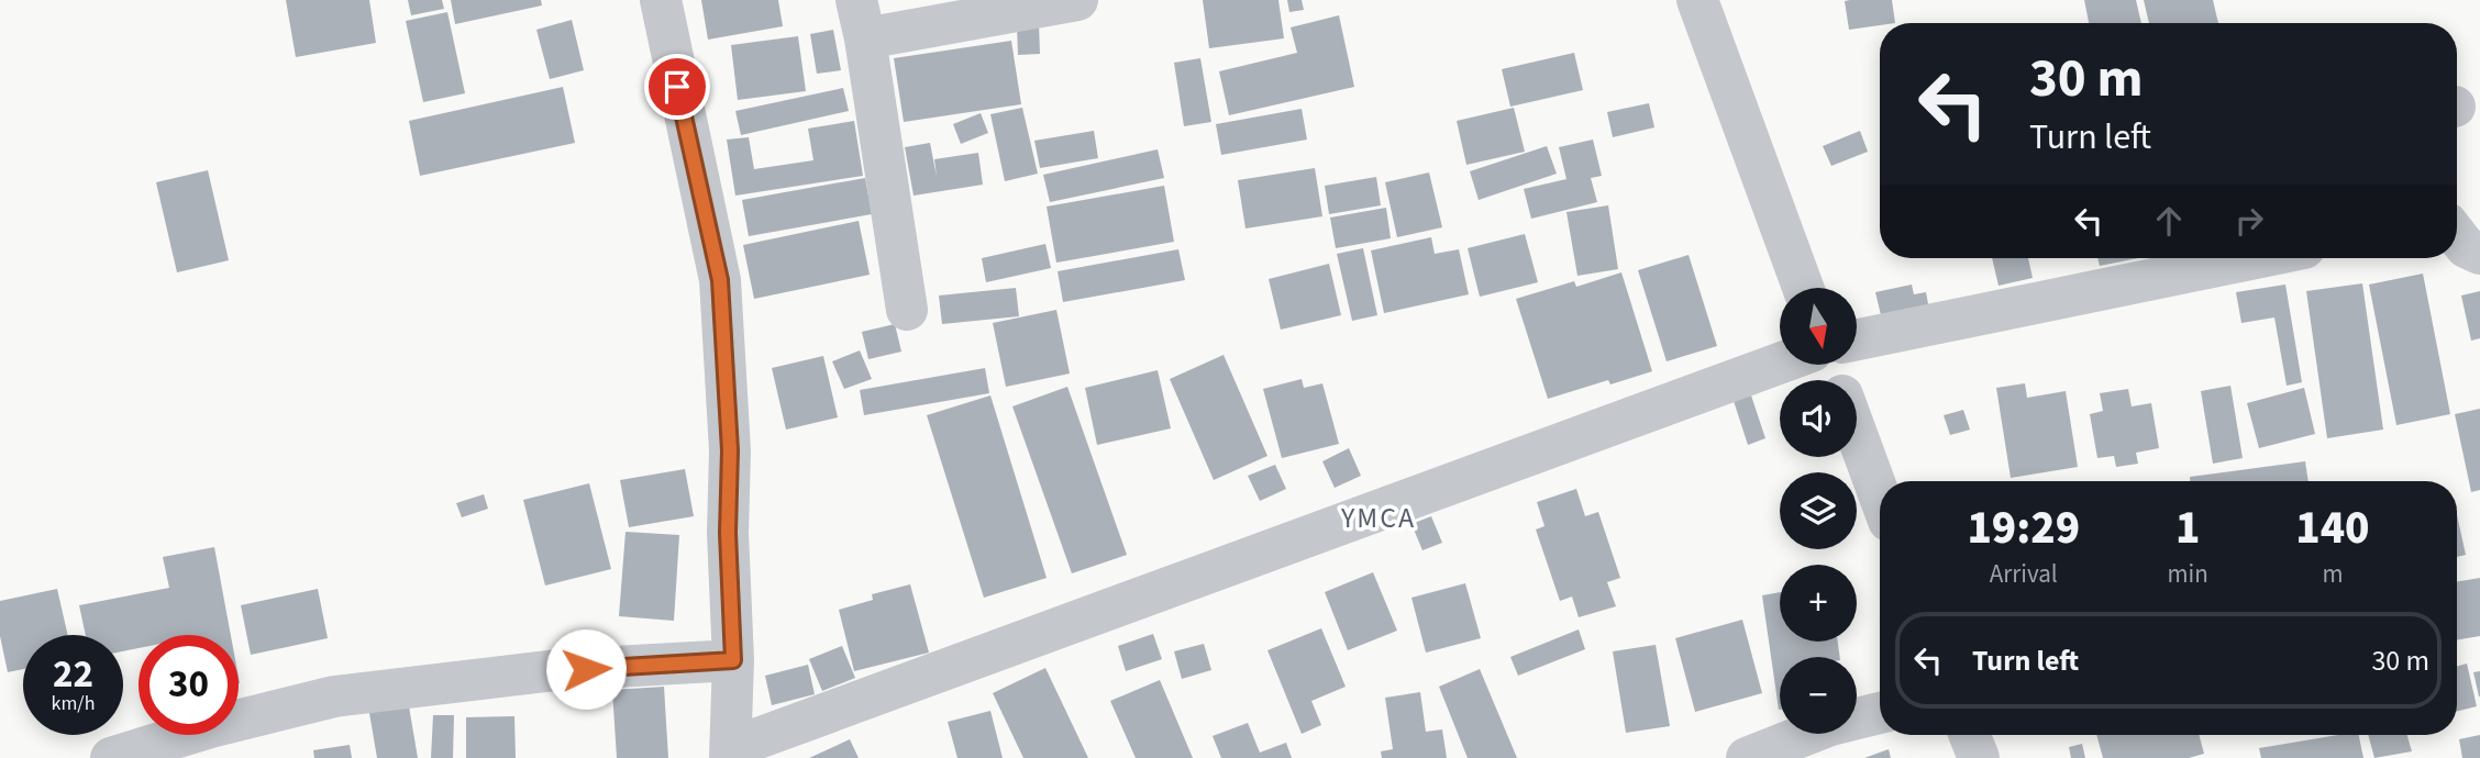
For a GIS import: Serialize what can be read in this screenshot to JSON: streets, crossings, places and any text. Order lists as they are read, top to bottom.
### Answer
{
  "districts": ["YMCA"],
  "north": "bottom",
  "page": {
    "turn": ["30 m", "Turn left"],
    "map_buttons": ["+", "−"],
    "eta": [
      "19:29",
      "Arrival",
      "1",
      "min",
      "140",
      "m"
    ],
    "list": [
      {
        "name": "Turn left",
        "value": "30 m"
      }
    ],
    "speed": "22 km/h",
    "limit": "30"
  }
}
